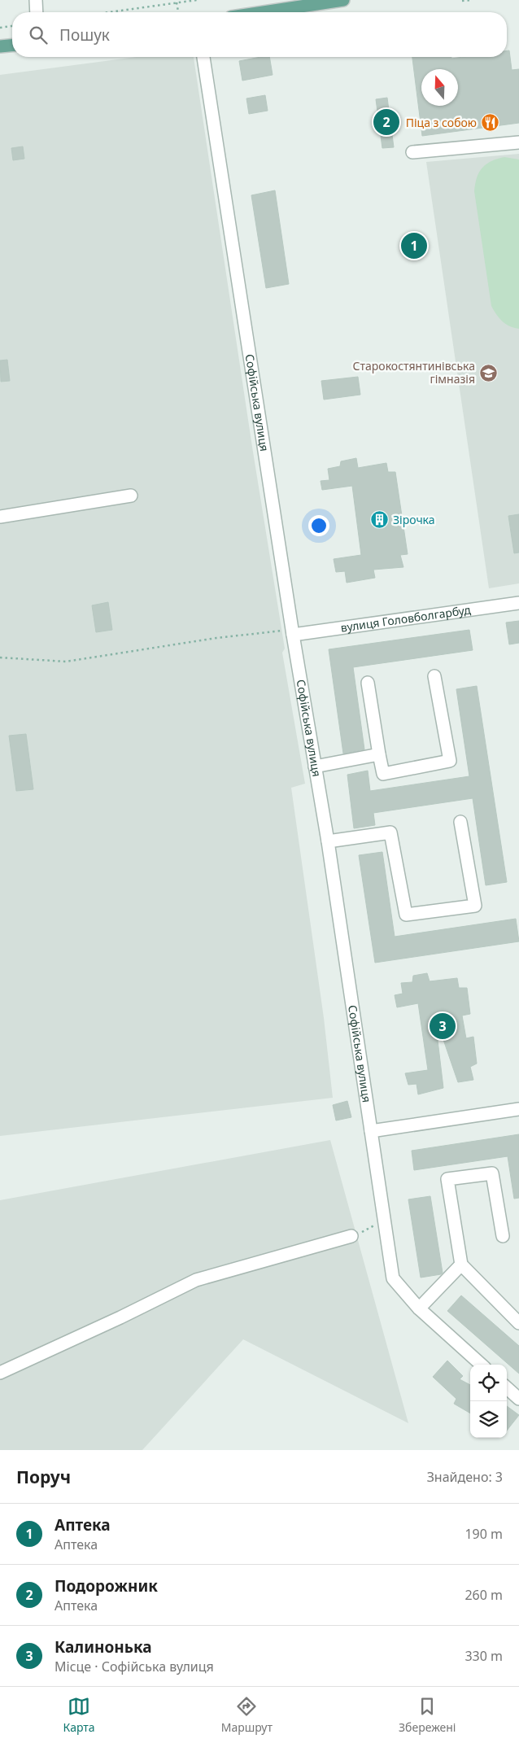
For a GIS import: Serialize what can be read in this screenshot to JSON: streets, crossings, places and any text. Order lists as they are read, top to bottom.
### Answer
{
  "streets": {
    "street": ["Софійська вулиця", "вулиця Головболгарбуд"]
  },
  "crossings": [
    ["Софійська вулиця", "вулиця Головболгарбуд"]
  ],
  "places": {
    "restaurant": ["Піца з собою"],
    "school or university": ["Старокостянтинівська гімназія"],
    "building": ["Зірочка"]
  },
  "north": "top",
  "page": {
    "search": "Пошук",
    "pins": ["2", "1", "3"],
    "heading": ["Поруч", "Знайдено: 3"],
    "list": [
      {
        "mark": "1",
        "name": "Аптека",
        "note": "Аптека",
        "value": "190 m"
      },
      {
        "mark": "2",
        "name": "Подорожник",
        "note": "Аптека",
        "value": "260 m"
      },
      {
        "mark": "3",
        "name": "Калинонька",
        "note": "Місце · Софійська вулиця",
        "value": "330 m"
      }
    ],
    "nav": ["Карта", "Маршрут", "Збережені"]
  }
}
